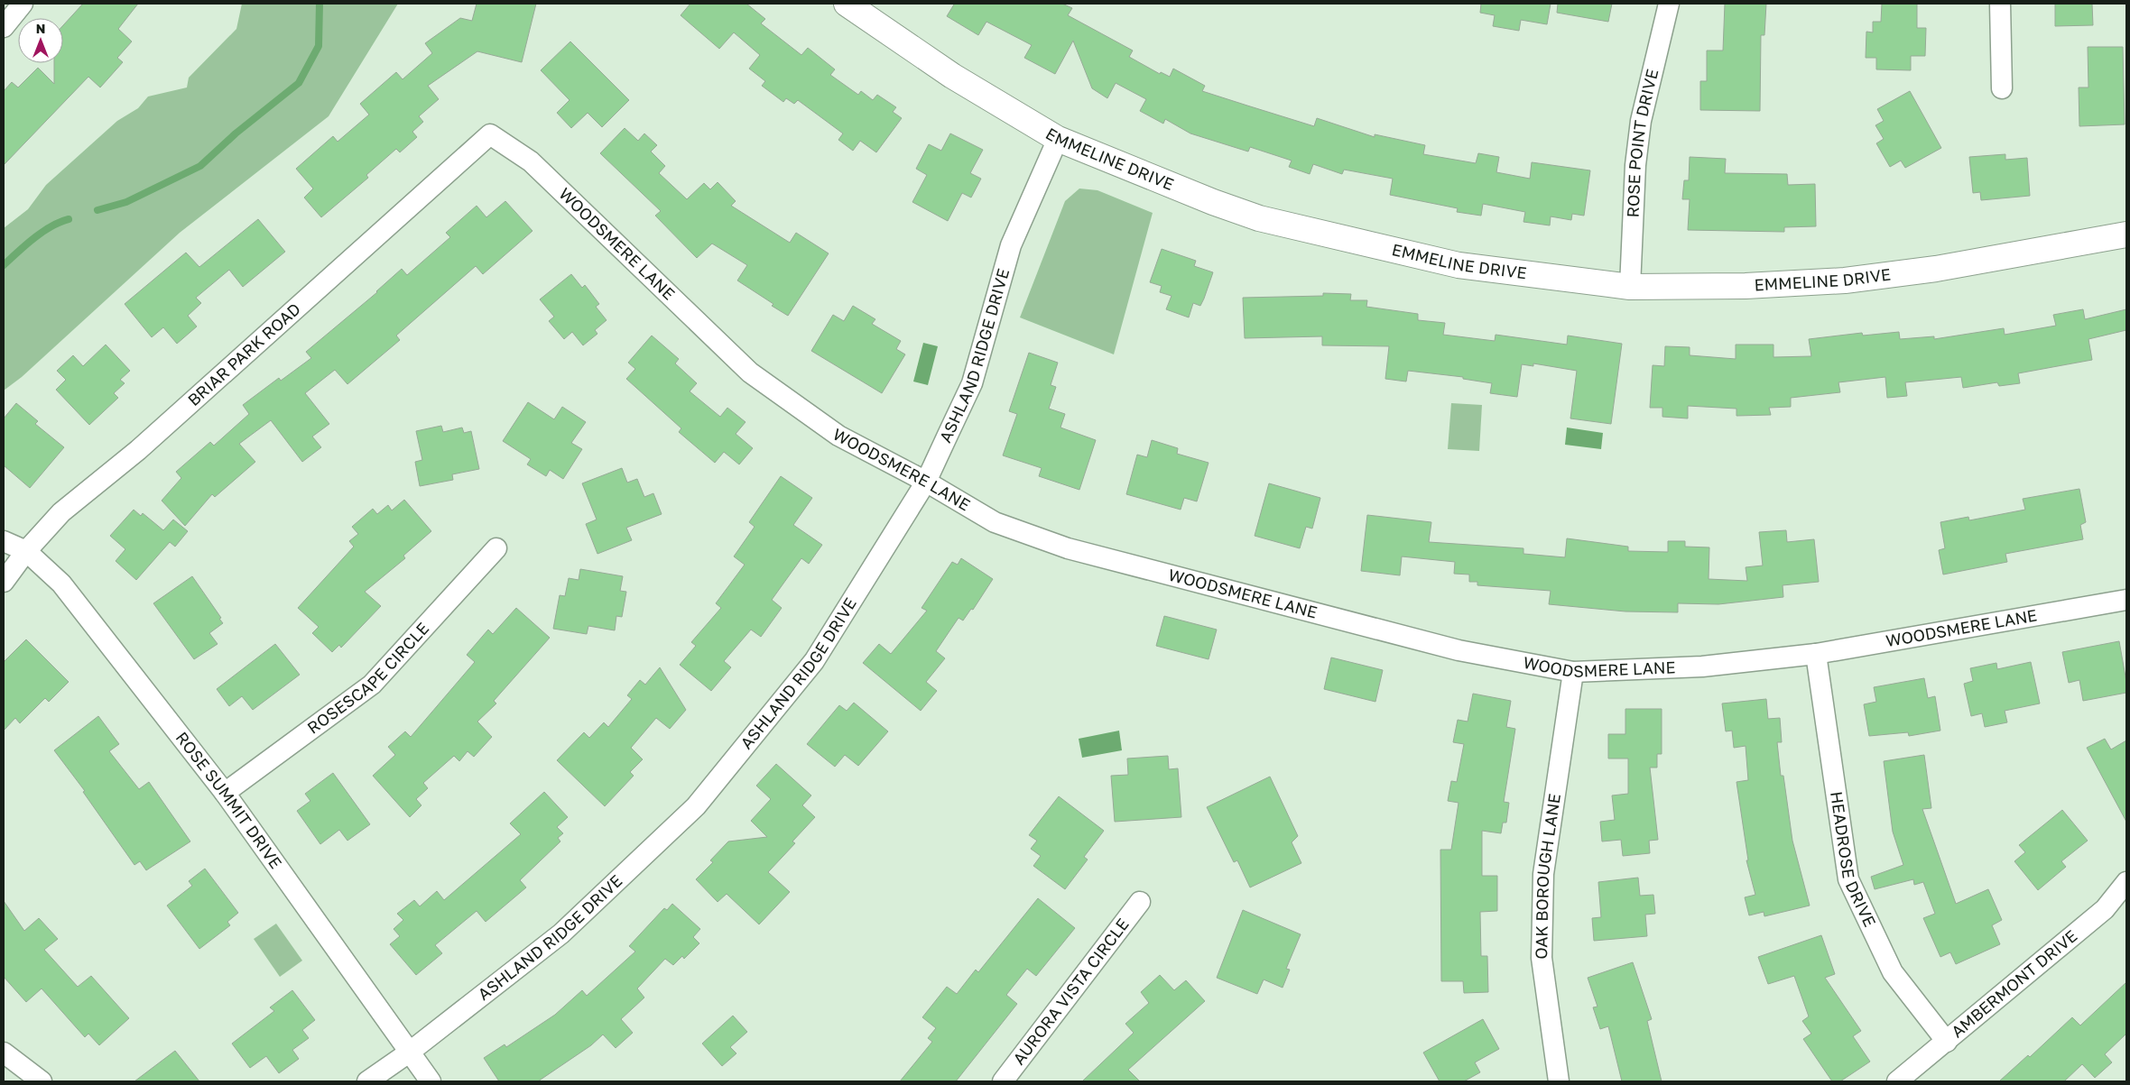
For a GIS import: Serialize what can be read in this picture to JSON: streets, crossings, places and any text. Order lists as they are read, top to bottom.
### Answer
{
  "streets": {
    "street": [
      "ROSE POINT DRIVE",
      "EMMELINE DRIVE",
      "WOODSMERE LANE",
      "BRIAR PARK ROAD",
      "ASHLAND RIDGE DRIVE",
      "ROSESCAPE CIRCLE",
      "ROSE SUMMIT DRIVE",
      "HEADROSE DRIVE",
      "OAK BOROUGH LANE",
      "AMBERMONT DRIVE",
      "AURORA VISTA CIRCLE"
    ]
  },
  "crossings": [
    ["ROSE POINT DRIVE", "EMMELINE DRIVE"],
    ["EMMELINE DRIVE", "ASHLAND RIDGE DRIVE"],
    ["WOODSMERE LANE", "BRIAR PARK ROAD"],
    ["WOODSMERE LANE", "ASHLAND RIDGE DRIVE"],
    ["WOODSMERE LANE", "HEADROSE DRIVE"],
    ["WOODSMERE LANE", "OAK BOROUGH LANE"],
    ["BRIAR PARK ROAD", "ROSE SUMMIT DRIVE"],
    ["ASHLAND RIDGE DRIVE", "ROSE SUMMIT DRIVE"],
    ["ROSESCAPE CIRCLE", "ROSE SUMMIT DRIVE"],
    ["HEADROSE DRIVE", "AMBERMONT DRIVE"]
  ],
  "north": "top"
}
